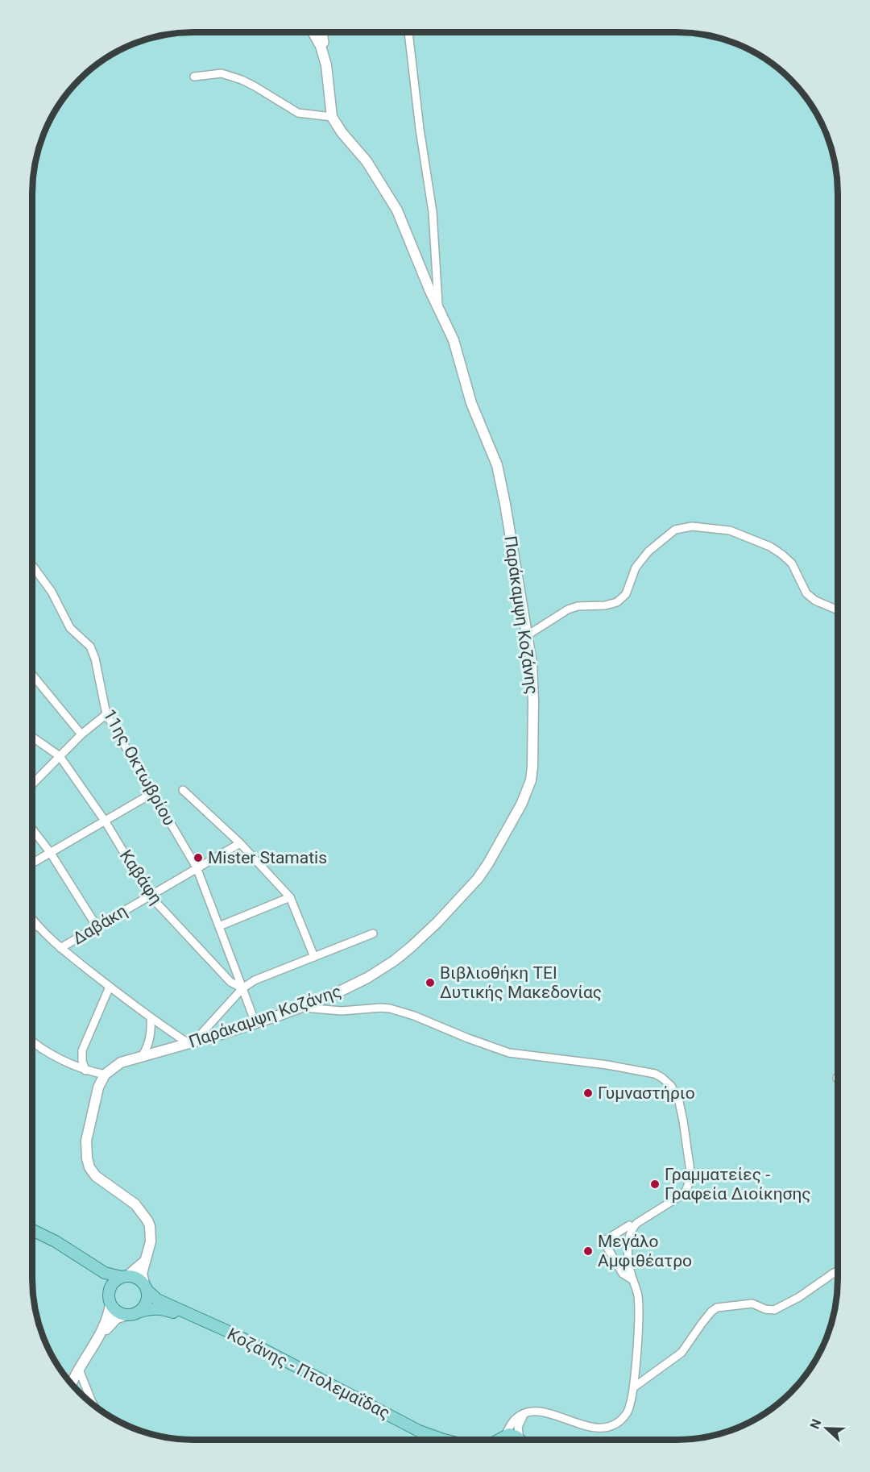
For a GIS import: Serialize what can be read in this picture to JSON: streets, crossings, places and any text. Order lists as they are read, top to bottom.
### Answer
{
  "streets": {
    "main road": ["Παράκαμψη Κοζάνης", "Κοζάνης - Πτολεμαΐδας"],
    "street": ["11ης Οκτωβρίου", "Καβάφη", "Δαβάκη"]
  },
  "crossings": [
    ["11ης Οκτωβρίου", "Καβάφη"],
    ["11ης Οκτωβρίου", "Δαβάκη"],
    ["Καβάφη", "Δαβάκη"]
  ],
  "places": [
    "Mister Stamatis",
    "Βιβλιοθήκη ΤΕΙ Δυτικής Μακεδονίας",
    "Γυμναστήριο",
    "Γραμματείες - Γραφεία Διοίκησης",
    "Μεγάλο Αμφιθέατρο"
  ],
  "north": "left"
}
